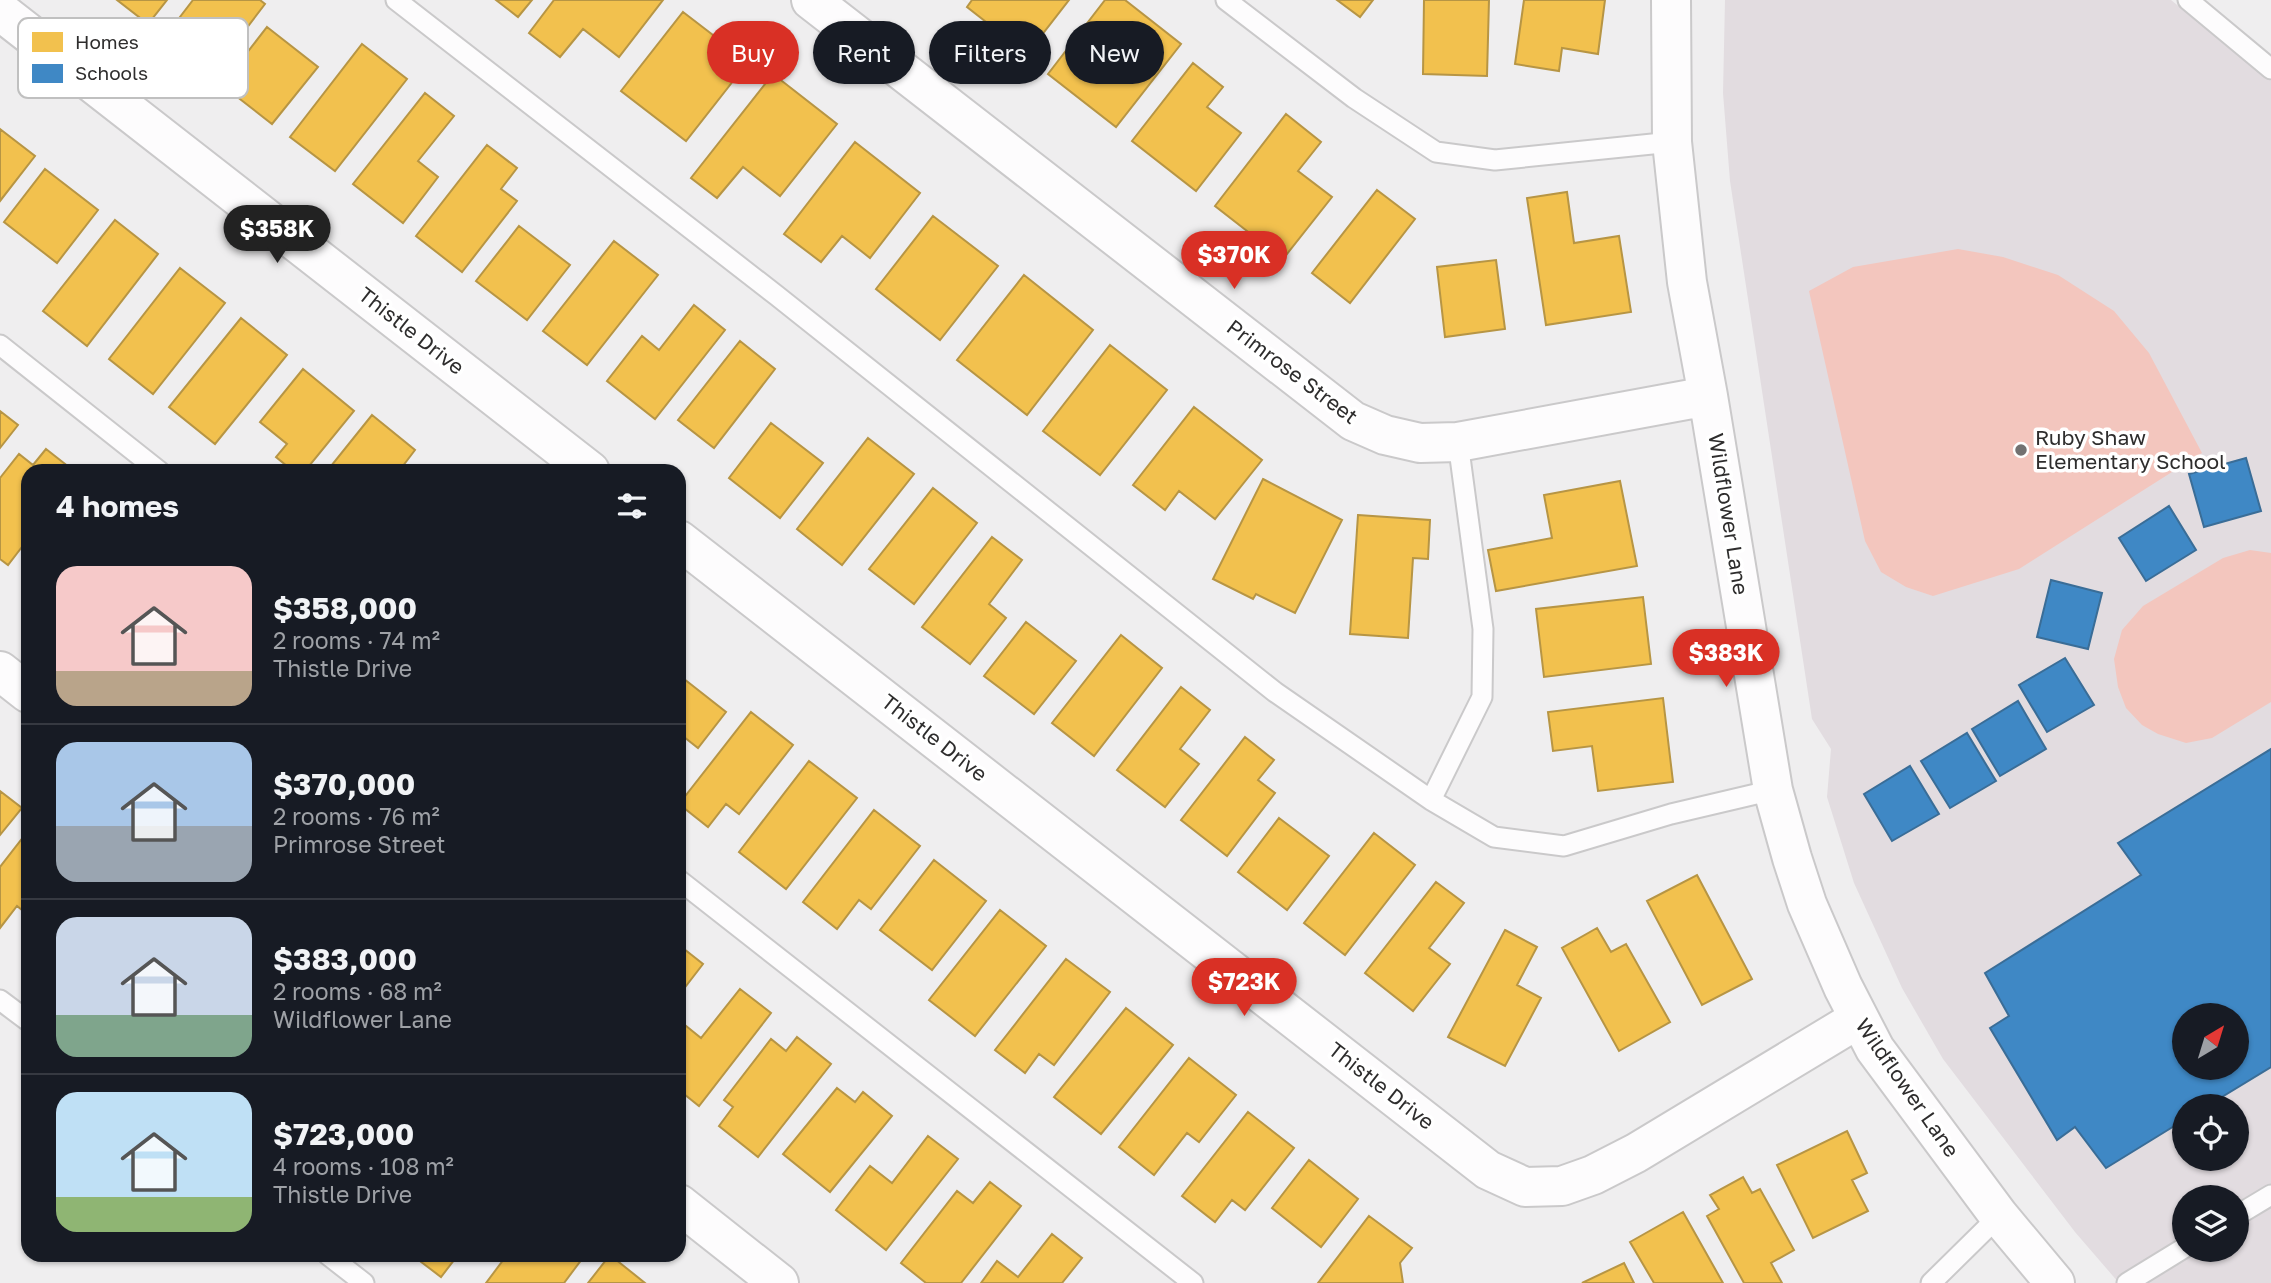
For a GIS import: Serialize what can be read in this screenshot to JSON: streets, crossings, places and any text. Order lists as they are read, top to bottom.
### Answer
{
  "streets": {
    "street": ["Thistle Drive", "Primrose Street", "Wildflower Lane"]
  },
  "crossings": [
    ["Thistle Drive", "Wildflower Lane"],
    ["Primrose Street", "Wildflower Lane"]
  ],
  "places": ["Ruby Shaw Elementary School"],
  "legend": ["Homes", "Schools"],
  "north": "top right",
  "page": {
    "chip": [
      "Buy",
      "Rent",
      "Filters",
      "New"
    ],
    "price": [
      "$358K",
      "$370K",
      "$383K",
      "$723K"
    ],
    "heading": "4 homes",
    "list": [
      {
        "name": "$358,000",
        "note": "2 rooms · 74 m² · Thistle Drive"
      },
      {
        "name": "$370,000",
        "note": "2 rooms · 76 m² · Primrose Street"
      },
      {
        "name": "$383,000",
        "note": "2 rooms · 68 m² · Wildflower Lane"
      },
      {
        "name": "$723,000",
        "note": "4 rooms · 108 m² · Thistle Drive"
      }
    ]
  }
}
